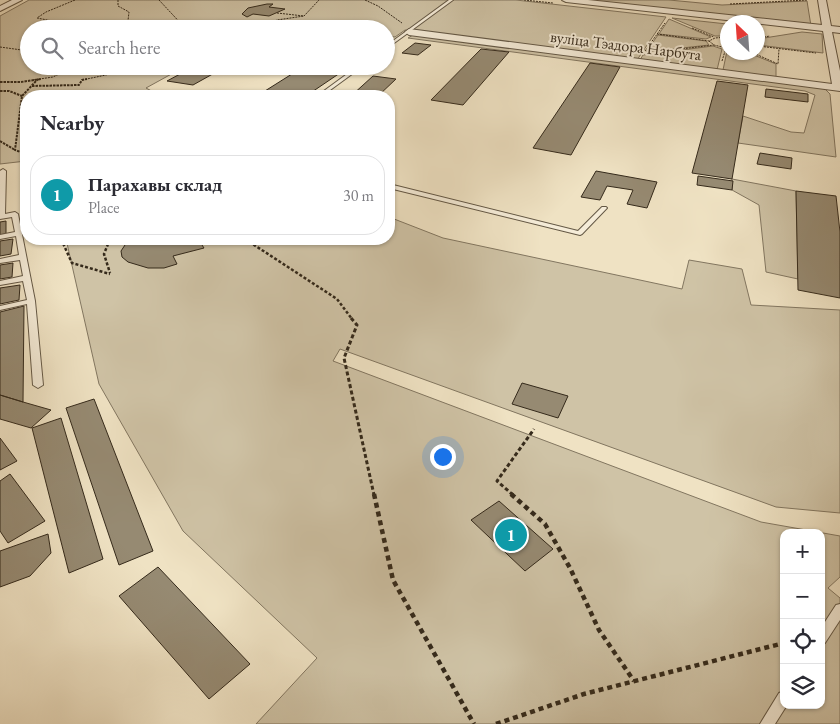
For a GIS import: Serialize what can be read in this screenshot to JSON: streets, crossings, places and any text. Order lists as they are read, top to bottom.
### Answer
{
  "streets": {
    "street": ["вуліца Тэадора Нарбута"]
  },
  "north": "top left",
  "page": {
    "search": "Search here",
    "heading": "Nearby",
    "list": [
      {
        "mark": "1",
        "name": "Парахавы склад",
        "note": "Place",
        "value": "30 m"
      }
    ],
    "pins": "1",
    "map_buttons": ["+", "−"]
  }
}
